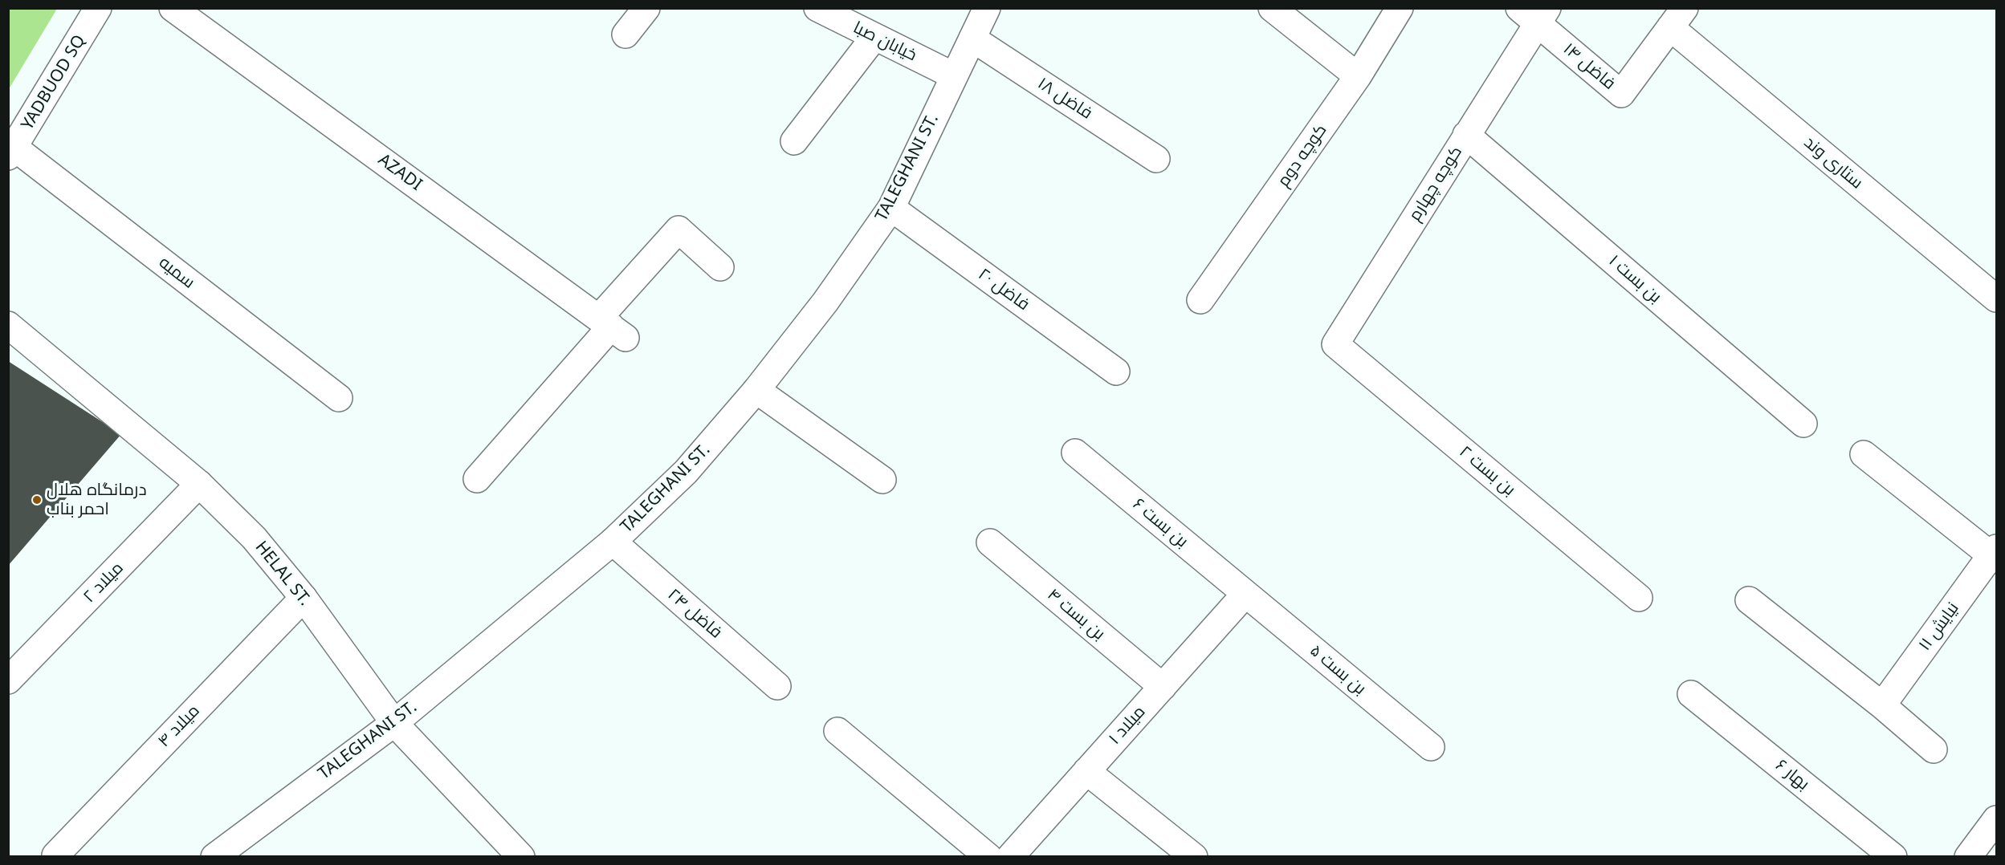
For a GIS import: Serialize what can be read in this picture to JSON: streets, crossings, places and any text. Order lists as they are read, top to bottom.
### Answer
{
  "streets": {
    "main road": [
      "خیابان صبا",
      "فاضل ۱۴",
      "YADBUOD SQ",
      "فاضل ۱۸",
      "کوچه دوم",
      "ستاری وند",
      "TALEGHANI ST.",
      "AZADI",
      "کوچه چهارم",
      "سمیه",
      "بن بست ۱",
      "فاضل ۲۰",
      "بن بست ۲",
      "بن بست ۶",
      "HELAL ST.",
      "میلاد ۲",
      "فاضل ۲۴",
      "بن بست ۴",
      "نیایش ۱۱",
      "بن بست ۵",
      "میلاد ۱",
      "میلاد ۴",
      "بهار ۶"
    ]
  },
  "crossings": [
    ["خیابان صبا", "TALEGHANI ST."],
    ["فاضل ۱۴", "ستاری وند"],
    ["فاضل ۱۴", "کوچه چهارم"],
    ["YADBUOD SQ", "سمیه"],
    ["فاضل ۱۸", "TALEGHANI ST."],
    ["TALEGHANI ST.", "فاضل ۲۰"],
    ["TALEGHANI ST.", "HELAL ST."],
    ["TALEGHANI ST.", "فاضل ۲۴"],
    ["کوچه چهارم", "بن بست ۱"],
    ["کوچه چهارم", "بن بست ۲"],
    ["بن بست ۶", "بن بست ۵"],
    ["بن بست ۶", "میلاد ۱"],
    ["HELAL ST.", "میلاد ۲"],
    ["HELAL ST.", "میلاد ۴"],
    ["بن بست ۴", "میلاد ۱"],
    ["بن بست ۵", "میلاد ۱"]
  ],
  "places": ["درمانگاه هلال احمر بناب"]
}
